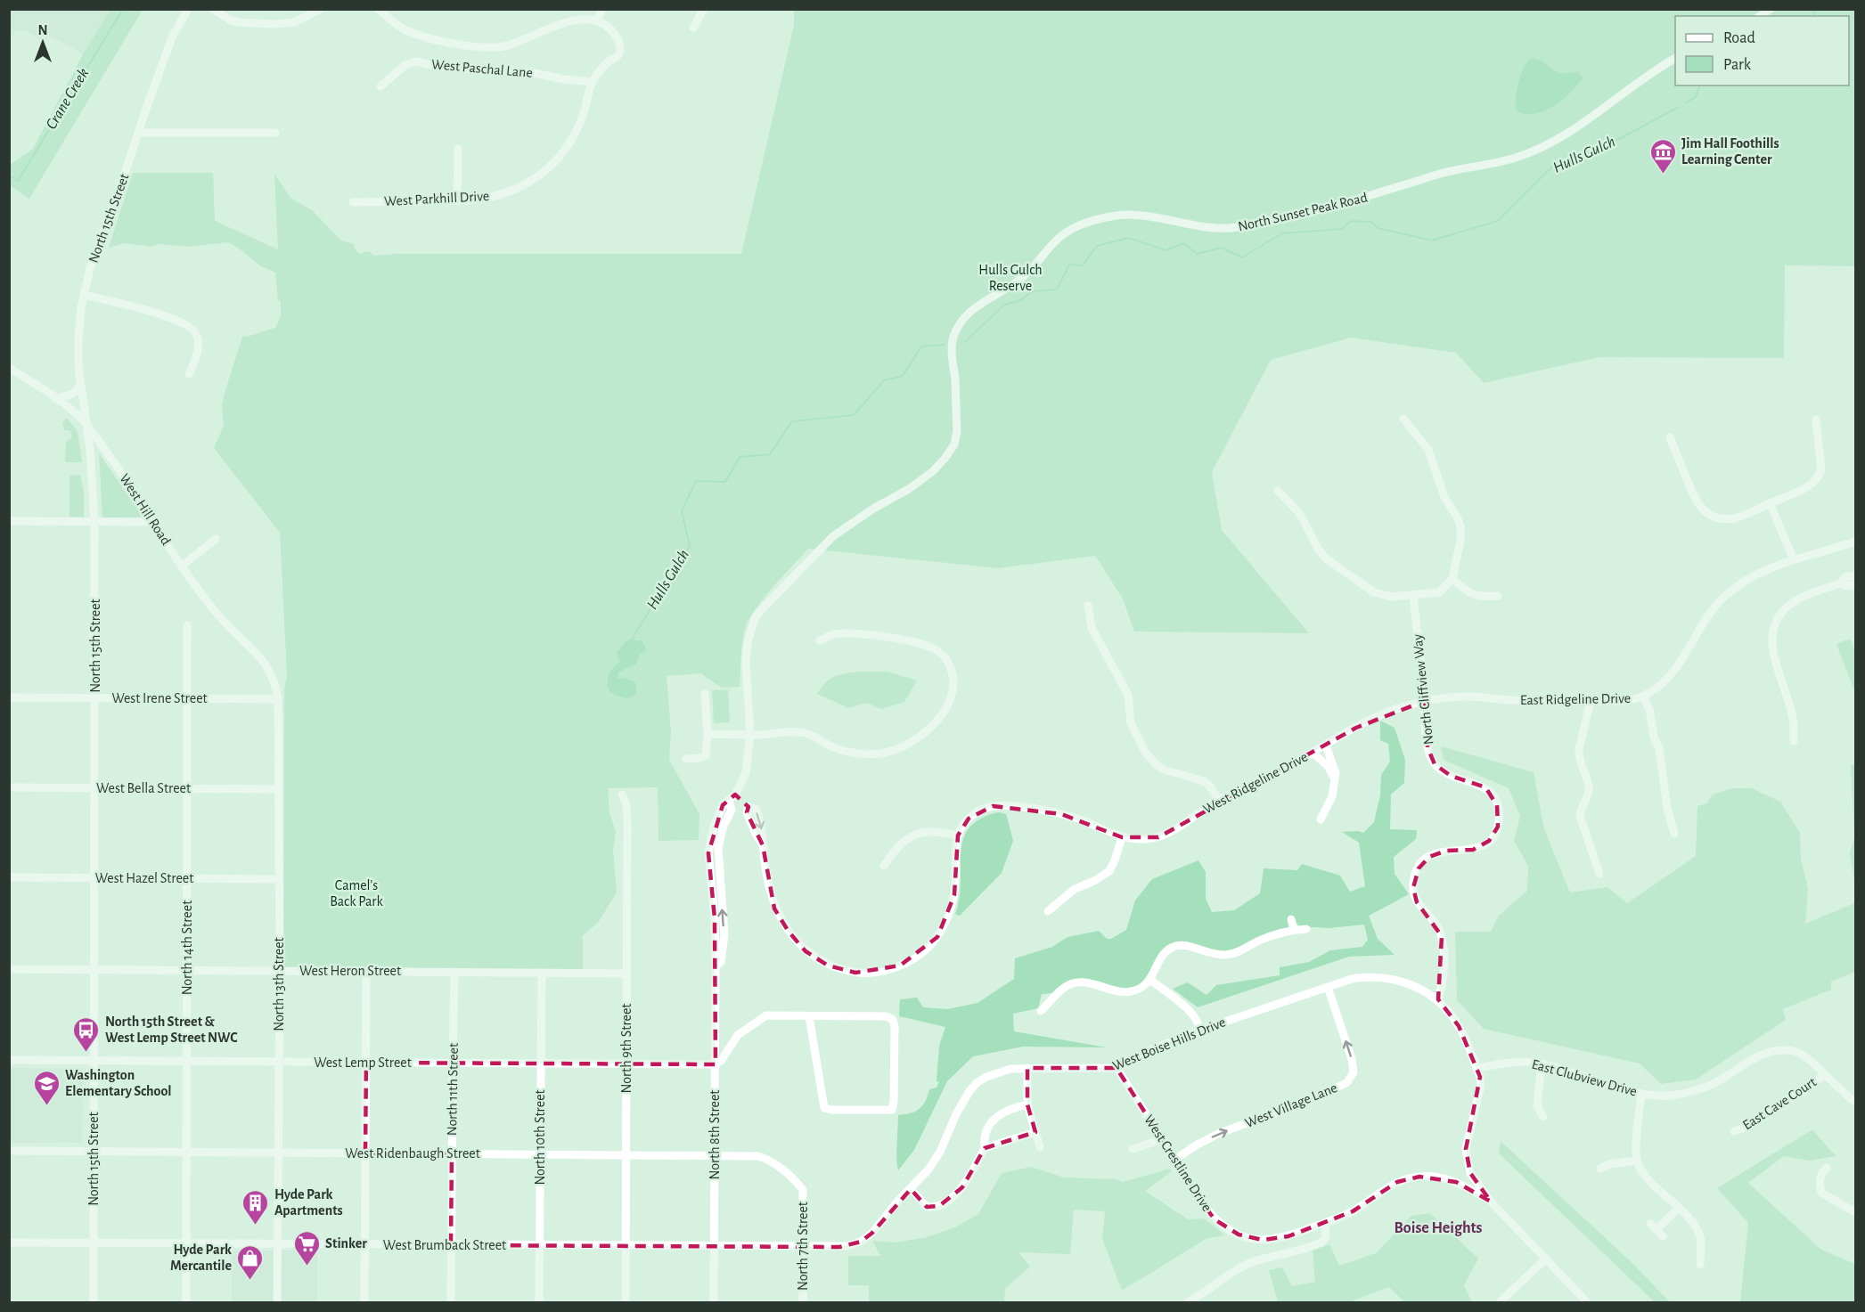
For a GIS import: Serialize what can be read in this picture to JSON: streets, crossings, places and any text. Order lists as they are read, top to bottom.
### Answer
{
  "streets": {
    "street": [
      "West Paschal Lane",
      "West Parkhill Drive",
      "North Sunset Peak Road",
      "North 15th Street",
      "West Hill Road",
      "North Cliffview Way",
      "West Irene Street",
      "East Ridgeline Drive",
      "West Ridgeline Drive",
      "West Bella Street",
      "West Hazel Street",
      "North 14th Street",
      "West Heron Street",
      "North 13th Street",
      "West Boise Hills Drive",
      "North 9th Street",
      "West Lemp Street",
      "East Clubview Drive",
      "North 11th Street",
      "East Cave Court",
      "West Village Lane",
      "North 8th Street",
      "North 10th Street",
      "West Ridenbaugh Street",
      "West Crestline Drive",
      "West Brumback Street",
      "North 7th Street"
    ]
  },
  "crossings": [
    ["West Paschal Lane", "West Parkhill Drive"],
    ["North Sunset Peak Road", "North 8th Street"],
    ["North 15th Street", "West Hill Road"],
    ["North 15th Street", "West Irene Street"],
    ["North 15th Street", "West Bella Street"],
    ["North 15th Street", "West Hazel Street"],
    ["North 15th Street", "West Heron Street"],
    ["North 15th Street", "West Lemp Street"],
    ["North 15th Street", "West Ridenbaugh Street"],
    ["North 15th Street", "West Brumback Street"],
    ["West Hill Road", "North 13th Street"],
    ["North Cliffview Way", "East Ridgeline Drive"],
    ["North Cliffview Way", "West Ridgeline Drive"],
    ["North Cliffview Way", "West Boise Hills Drive"],
    ["West Irene Street", "North 14th Street"],
    ["West Irene Street", "North 13th Street"],
    ["East Ridgeline Drive", "West Ridgeline Drive"],
    ["West Bella Street", "North 14th Street"],
    ["West Bella Street", "North 13th Street"],
    ["West Hazel Street", "North 14th Street"],
    ["West Hazel Street", "North 13th Street"],
    ["North 14th Street", "West Heron Street"],
    ["North 14th Street", "West Lemp Street"],
    ["North 14th Street", "West Ridenbaugh Street"],
    ["North 14th Street", "West Brumback Street"],
    ["West Heron Street", "North 13th Street"],
    ["West Heron Street", "North 9th Street"],
    ["West Heron Street", "North 11th Street"],
    ["West Heron Street", "North 10th Street"],
    ["North 13th Street", "West Lemp Street"],
    ["North 13th Street", "West Ridenbaugh Street"],
    ["North 13th Street", "West Brumback Street"],
    ["West Boise Hills Drive", "West Village Lane"],
    ["West Boise Hills Drive", "West Crestline Drive"],
    ["West Boise Hills Drive", "West Brumback Street"],
    ["North 9th Street", "West Lemp Street"],
    ["North 9th Street", "West Ridenbaugh Street"],
    ["North 9th Street", "West Brumback Street"],
    ["West Lemp Street", "North 11th Street"],
    ["West Lemp Street", "North 8th Street"],
    ["West Lemp Street", "North 10th Street"],
    ["East Clubview Drive", "East Cave Court"],
    ["North 11th Street", "West Ridenbaugh Street"],
    ["North 11th Street", "West Brumback Street"],
    ["West Village Lane", "West Crestline Drive"],
    ["North 8th Street", "West Ridenbaugh Street"],
    ["North 8th Street", "West Brumback Street"],
    ["North 10th Street", "West Ridenbaugh Street"],
    ["North 10th Street", "West Brumback Street"],
    ["West Ridenbaugh Street", "North 7th Street"],
    ["West Brumback Street", "North 7th Street"]
  ],
  "districts": ["Boise Heights"],
  "water": ["Crane Creek", "Hulls Gulch"],
  "parks": ["Hulls Gulch Reserve", "Camel's Back Park"],
  "places": {
    "museum": ["Jim Hall Foothills Learning Center"],
    "bus stop": ["North 15th Street & West Lemp Street NWC"],
    "school or university": ["Washington Elementary School"],
    "building": ["Hyde Park Apartments"],
    "supermarket": ["Stinker"],
    "shop": ["Hyde Park Mercantile"]
  },
  "legend": ["Road", "Park"],
  "north": "top"
}
